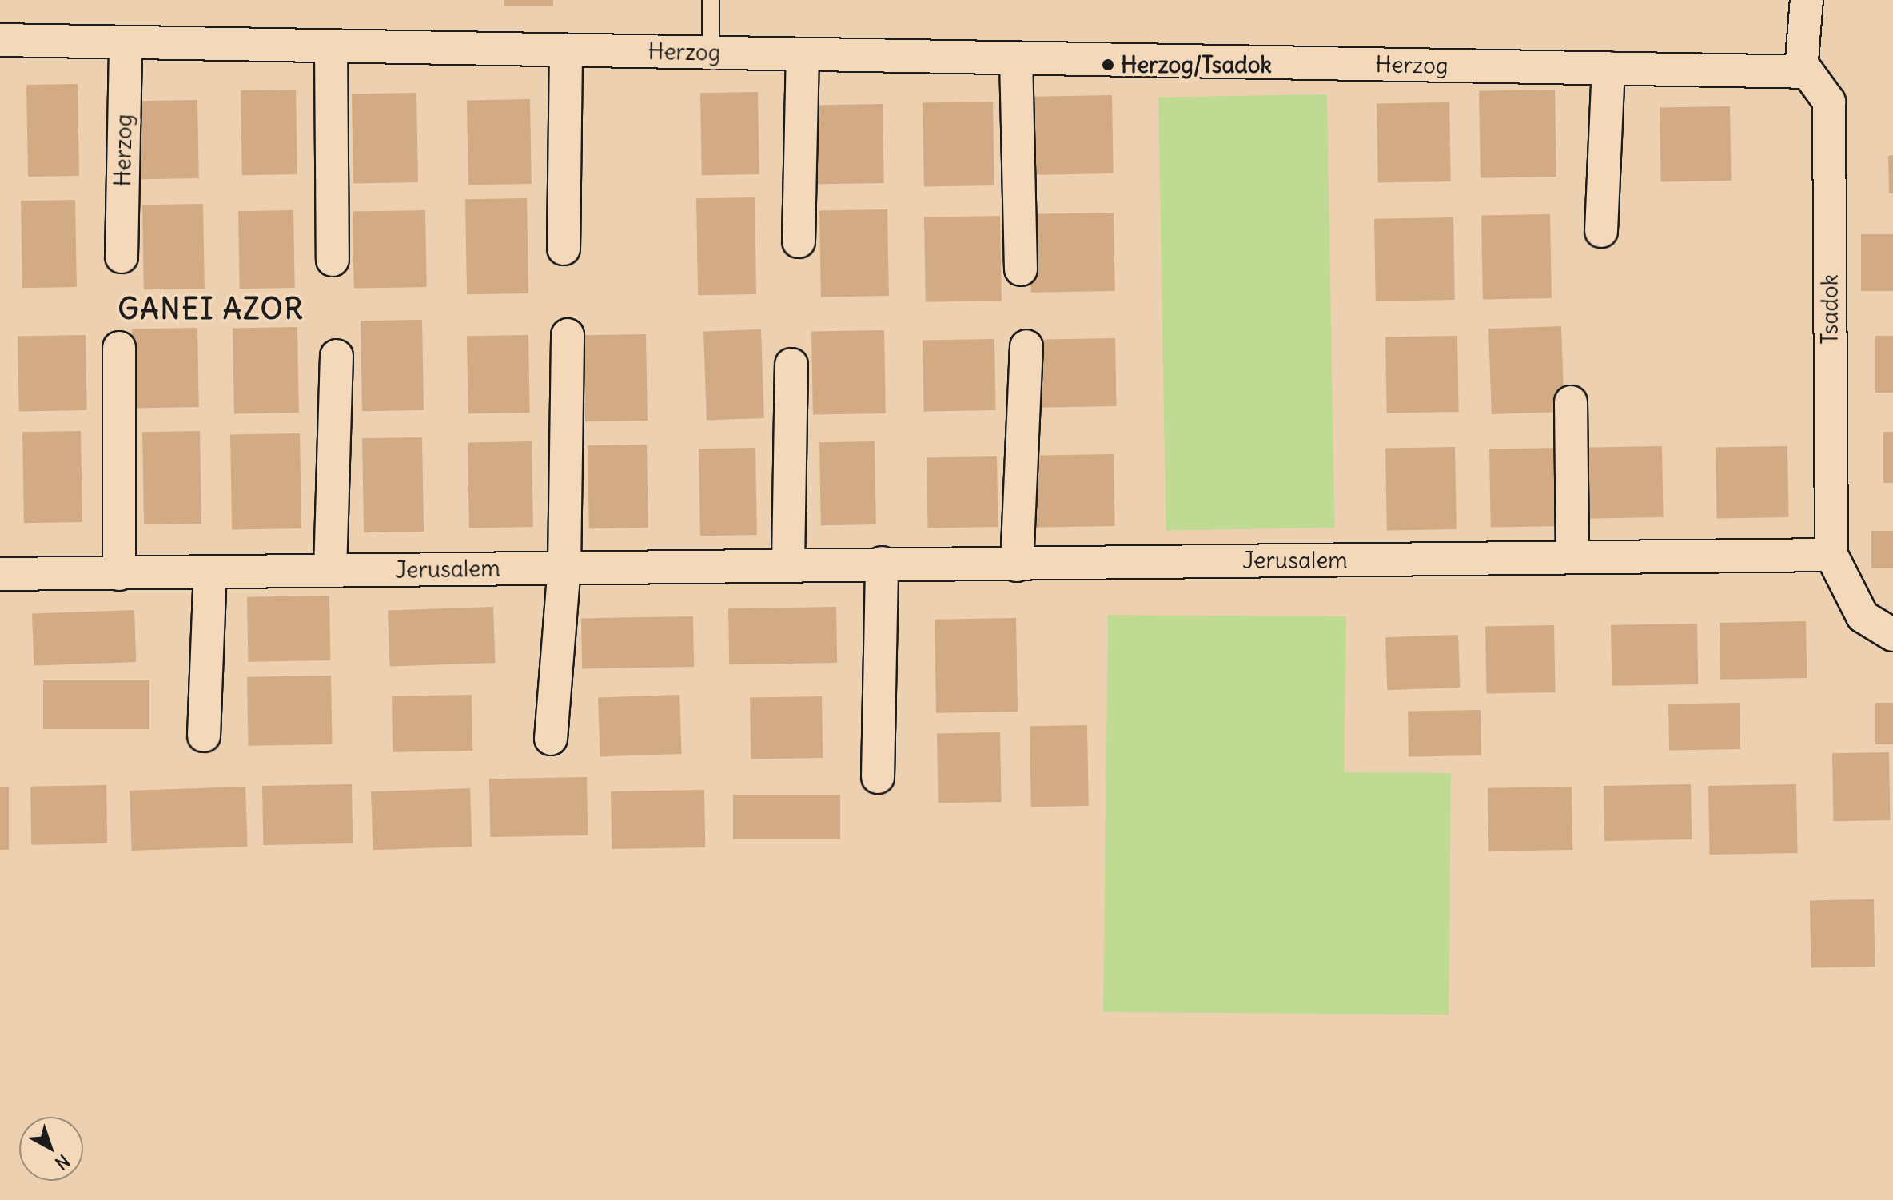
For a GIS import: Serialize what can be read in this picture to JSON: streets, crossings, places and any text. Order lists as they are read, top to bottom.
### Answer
{
  "streets": {
    "street": ["Herzog", "Tsadok", "Jerusalem"]
  },
  "crossings": [
    ["Herzog", "Tsadok"],
    ["Tsadok", "Jerusalem"]
  ],
  "districts": ["GANEI AZOR"],
  "places": ["Herzog/Tsadok"],
  "north": "bottom right"
}
